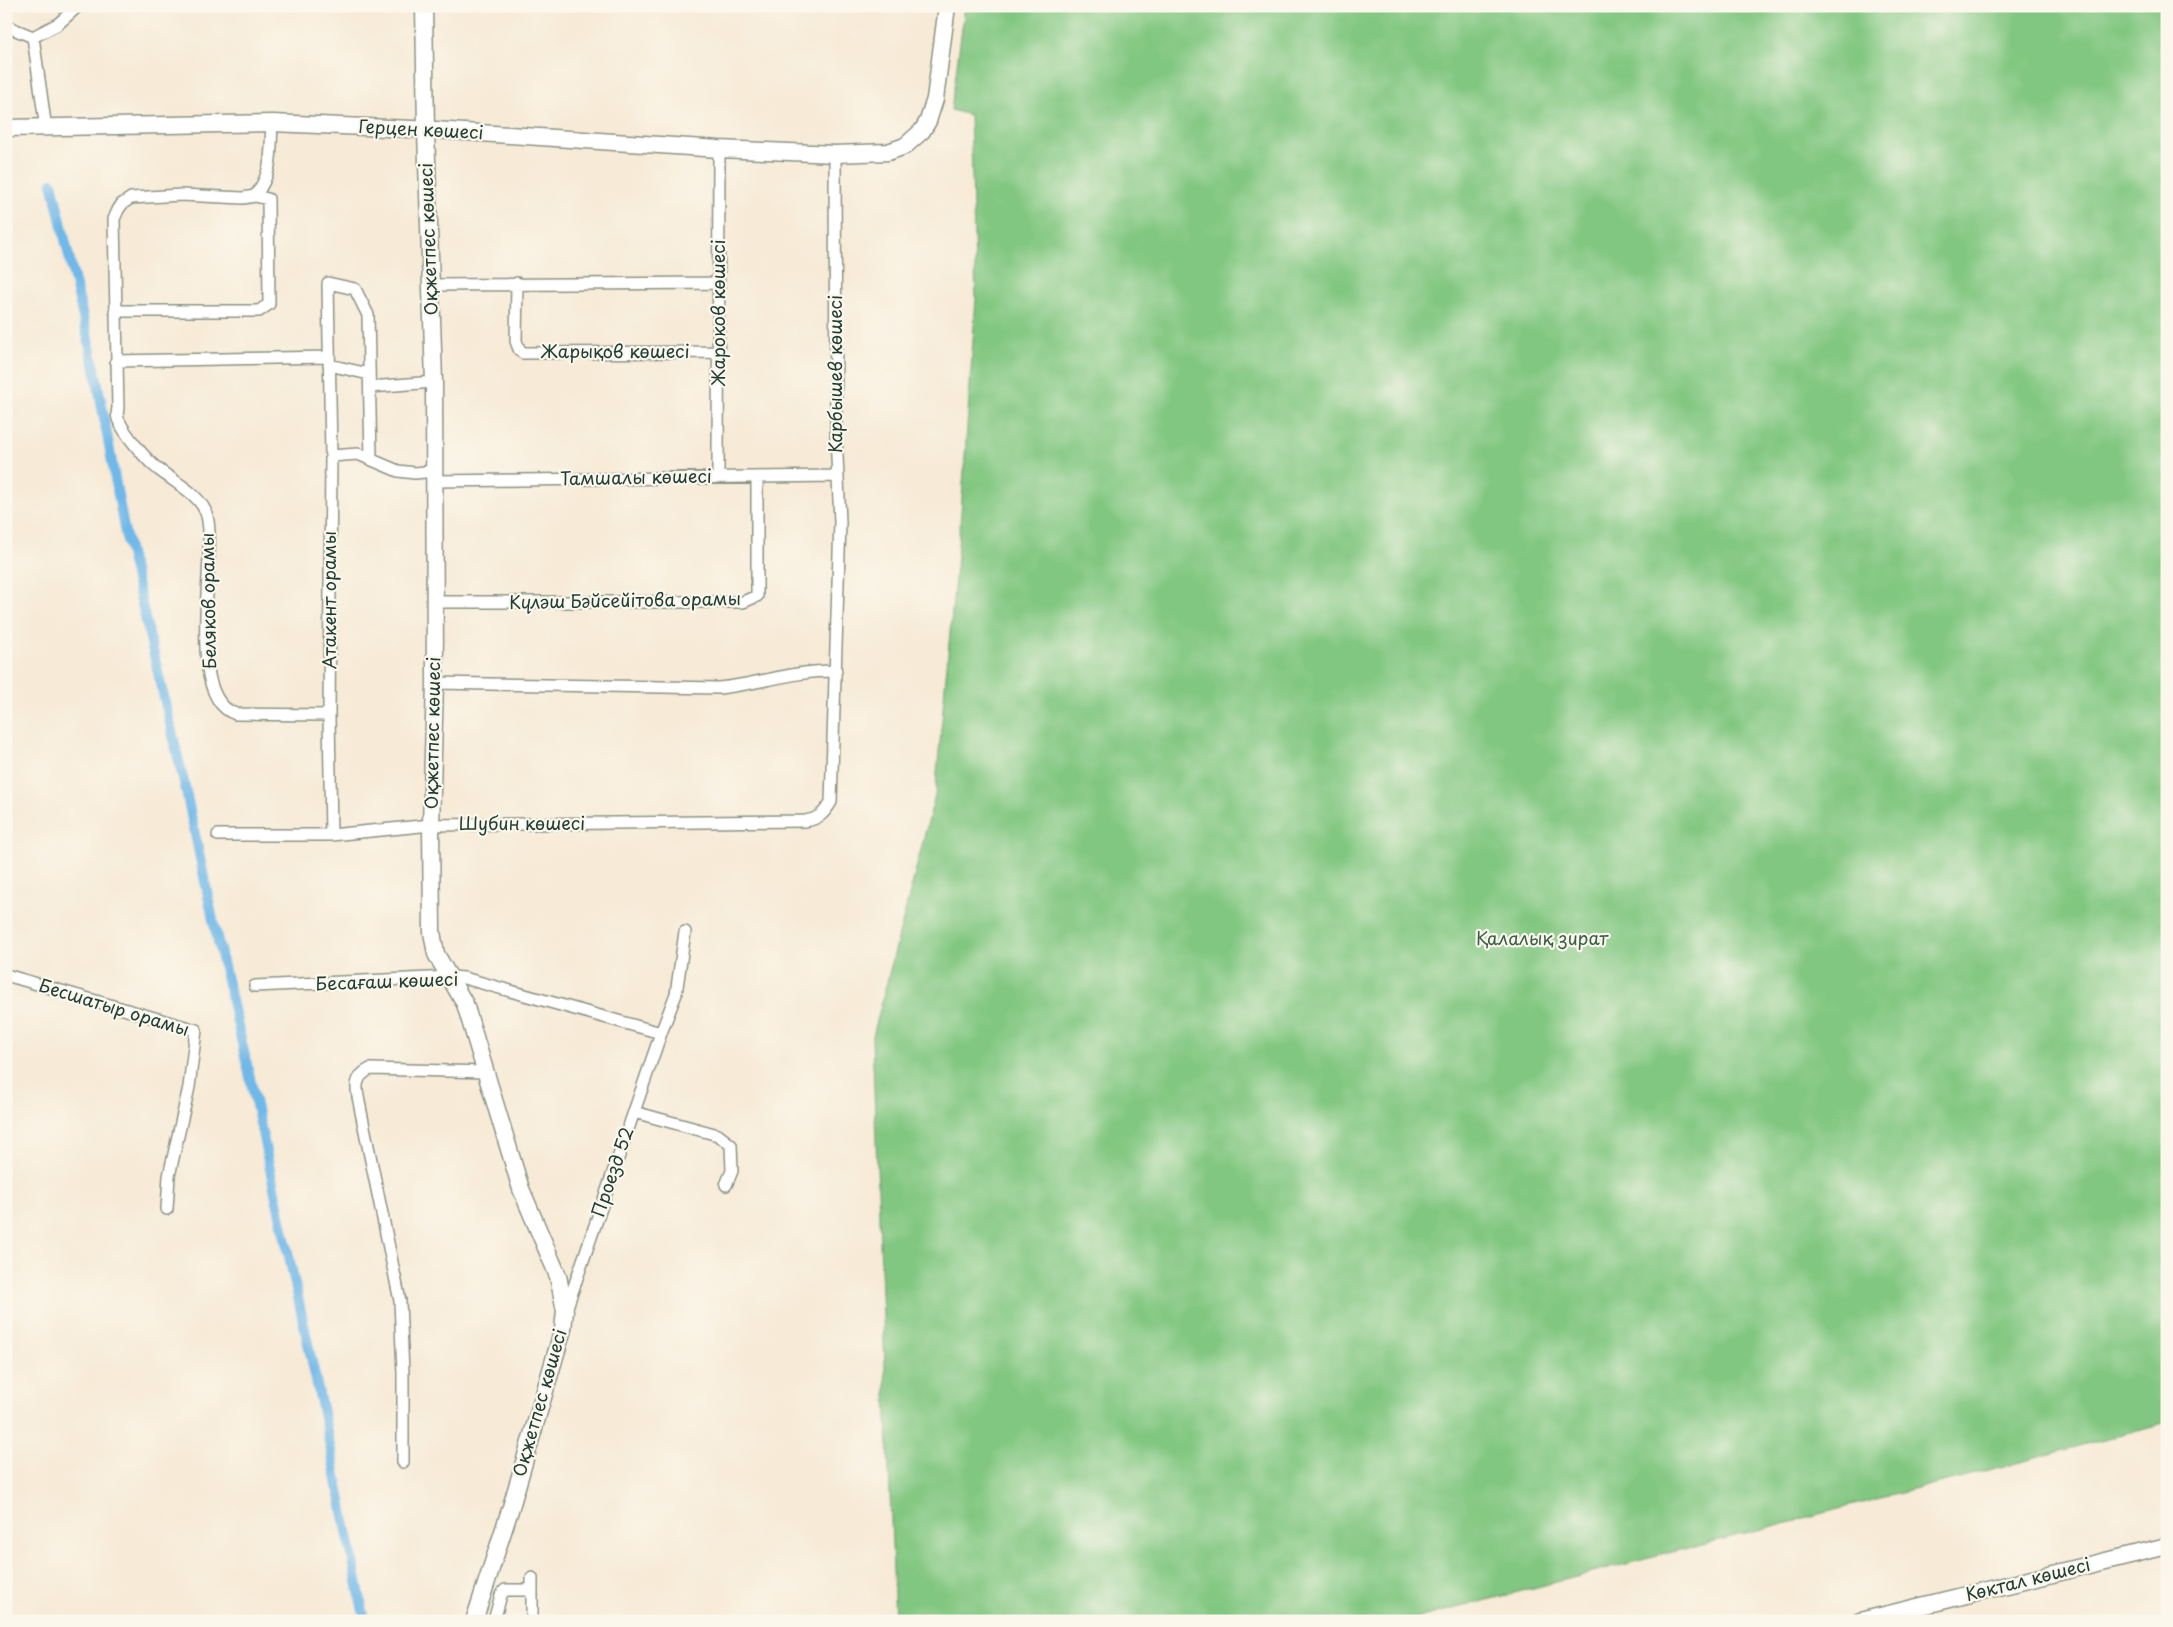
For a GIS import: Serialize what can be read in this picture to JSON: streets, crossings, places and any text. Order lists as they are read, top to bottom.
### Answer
{
  "streets": {
    "street": [
      "Герцен көшесі",
      "Оқжетпес көшесі",
      "Жароков көшесі",
      "Жарықов көшесі",
      "Карбышев көшесі",
      "Тамшалы көшесі",
      "Атакент орамы",
      "Беляков орамы",
      "Күләш Бәйсейітова орамы",
      "Шубин көшесі",
      "Бесағаш көшесі",
      "Бесшатыр орамы",
      "Проезд 52",
      "Көктал көшесі"
    ]
  },
  "crossings": [
    ["Герцен көшесі", "Оқжетпес көшесі"],
    ["Герцен көшесі", "Жароков көшесі"],
    ["Герцен көшесі", "Карбышев көшесі"],
    ["Оқжетпес көшесі", "Тамшалы көшесі"],
    ["Оқжетпес көшесі", "Күләш Бәйсейітова орамы"],
    ["Оқжетпес көшесі", "Шубин көшесі"],
    ["Оқжетпес көшесі", "Бесағаш көшесі"],
    ["Оқжетпес көшесі", "Проезд 52"],
    ["Жароков көшесі", "Жарықов көшесі"],
    ["Жароков көшесі", "Тамшалы көшесі"],
    ["Карбышев көшесі", "Тамшалы көшесі"],
    ["Карбышев көшесі", "Шубин көшесі"],
    ["Тамшалы көшесі", "Атакент орамы"],
    ["Тамшалы көшесі", "Күләш Бәйсейітова орамы"],
    ["Атакент орамы", "Беляков орамы"],
    ["Атакент орамы", "Шубин көшесі"],
    ["Бесағаш көшесі", "Проезд 52"]
  ],
  "parks": ["Қалалық зират"]
}
